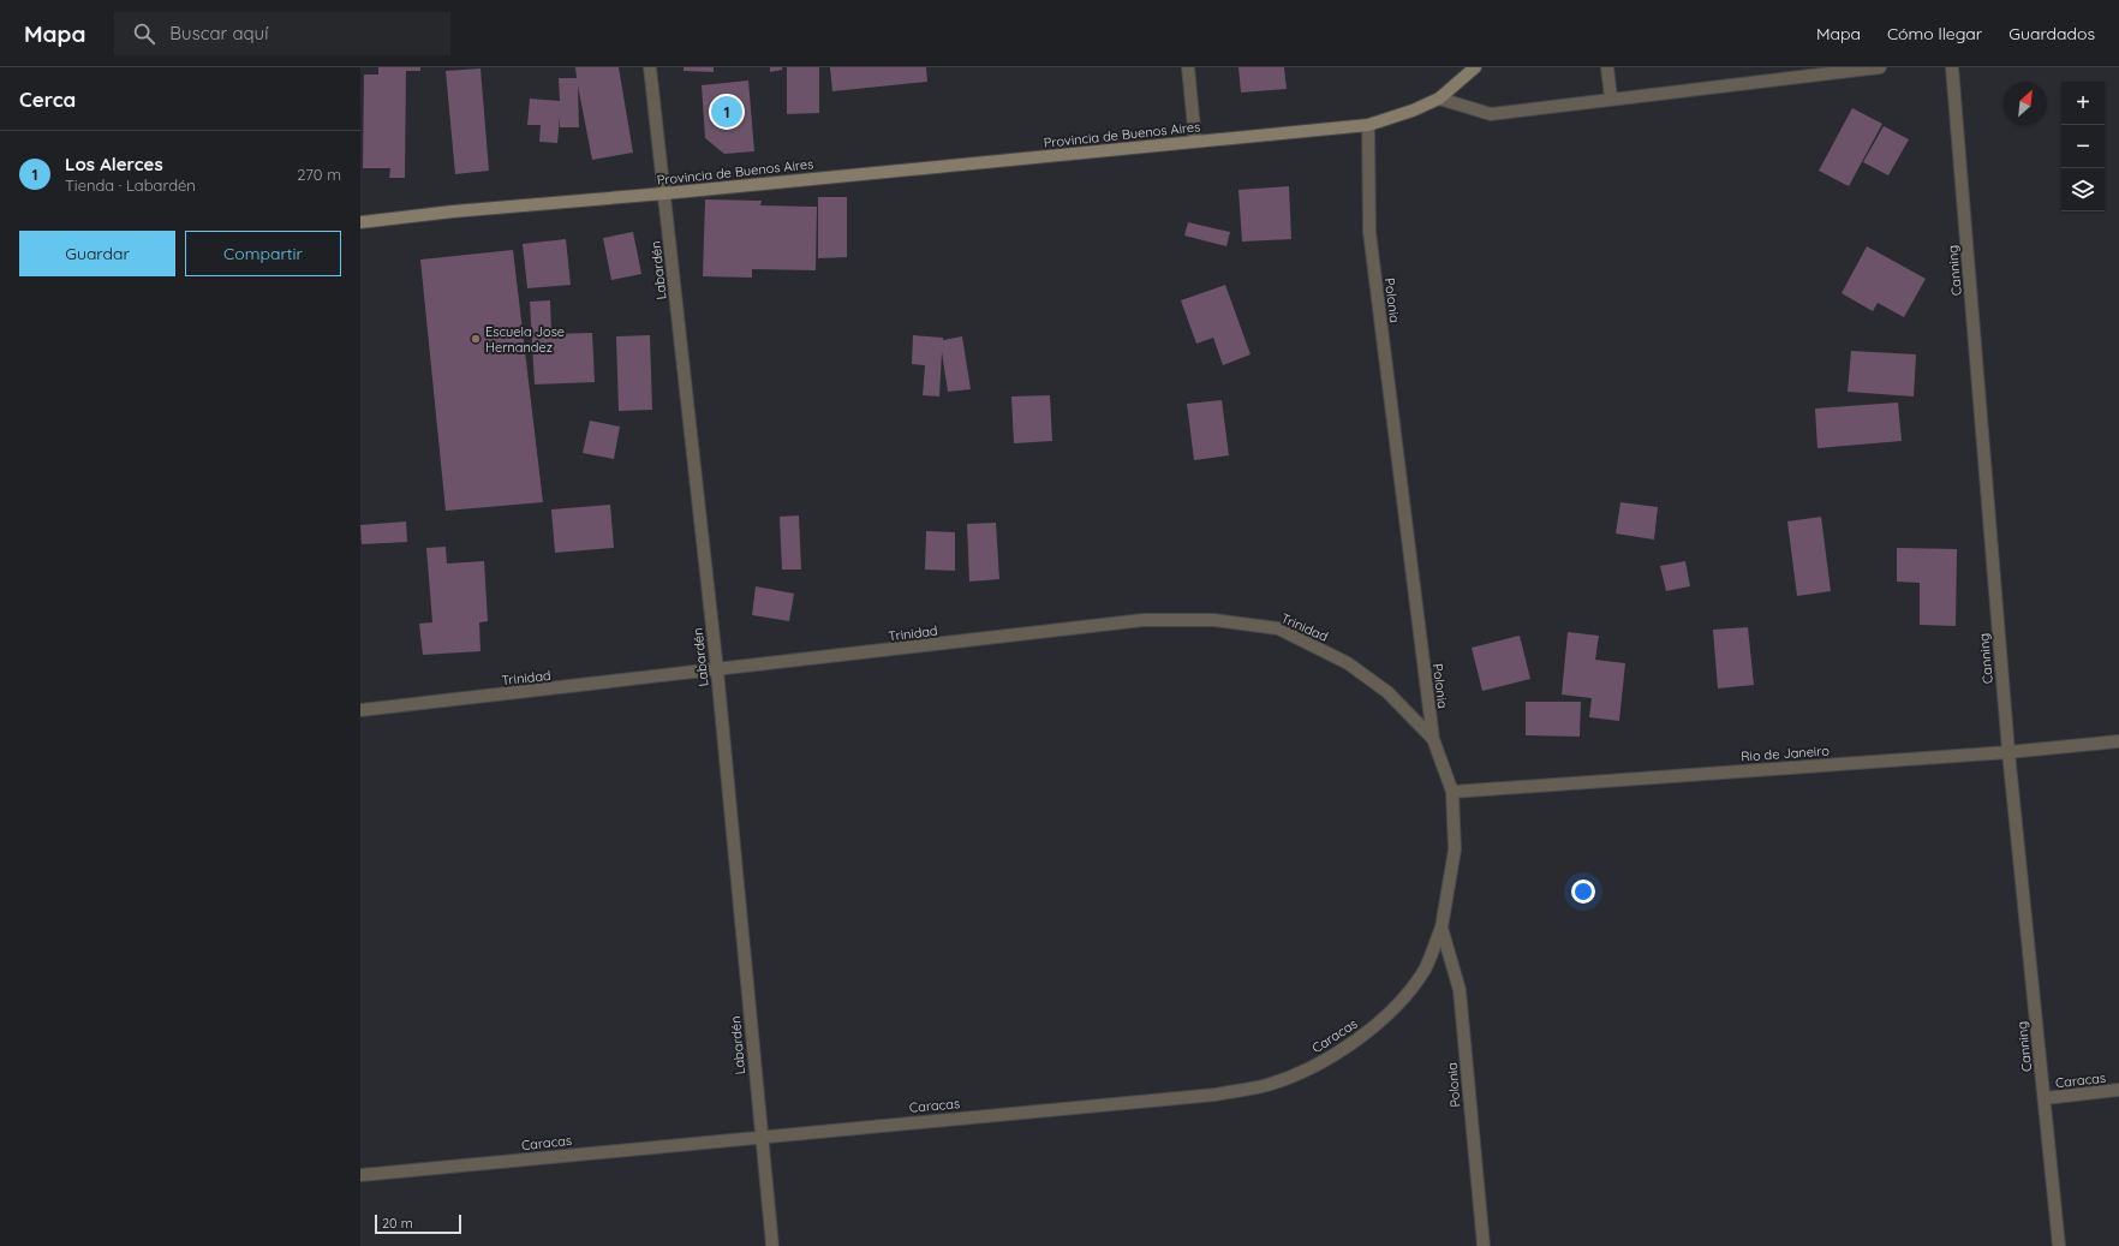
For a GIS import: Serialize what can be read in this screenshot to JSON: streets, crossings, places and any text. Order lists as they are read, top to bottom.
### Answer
{
  "streets": {
    "main road": ["Provincia de Buenos Aires"],
    "street": [
      "Labardén",
      "Canning",
      "Polonia",
      "Trinidad",
      "Rio de Janeiro",
      "Caracas"
    ]
  },
  "crossings": [
    ["Provincia de Buenos Aires", "Labardén"],
    ["Provincia de Buenos Aires", "Polonia"],
    ["Labardén", "Trinidad"],
    ["Labardén", "Caracas"],
    ["Canning", "Rio de Janeiro"],
    ["Canning", "Caracas"],
    ["Polonia", "Trinidad"],
    ["Polonia", "Rio de Janeiro"],
    ["Polonia", "Caracas"]
  ],
  "places": ["Escuela Jose Hernandez"],
  "scale_bar": "20 m",
  "north": "top right",
  "page": {
    "header": "Mapa",
    "search": "Buscar aquí",
    "nav": ["Mapa", "Cómo llegar", "Guardados"],
    "heading": "Cerca",
    "map_buttons": ["+", "−"],
    "pins": "1",
    "list": [
      {
        "mark": "1",
        "name": "Los Alerces",
        "note": "Tienda · Labardén",
        "value": "270 m"
      }
    ],
    "buttons": ["Guardar", "Compartir"],
    "scale": "20 m"
  }
}
